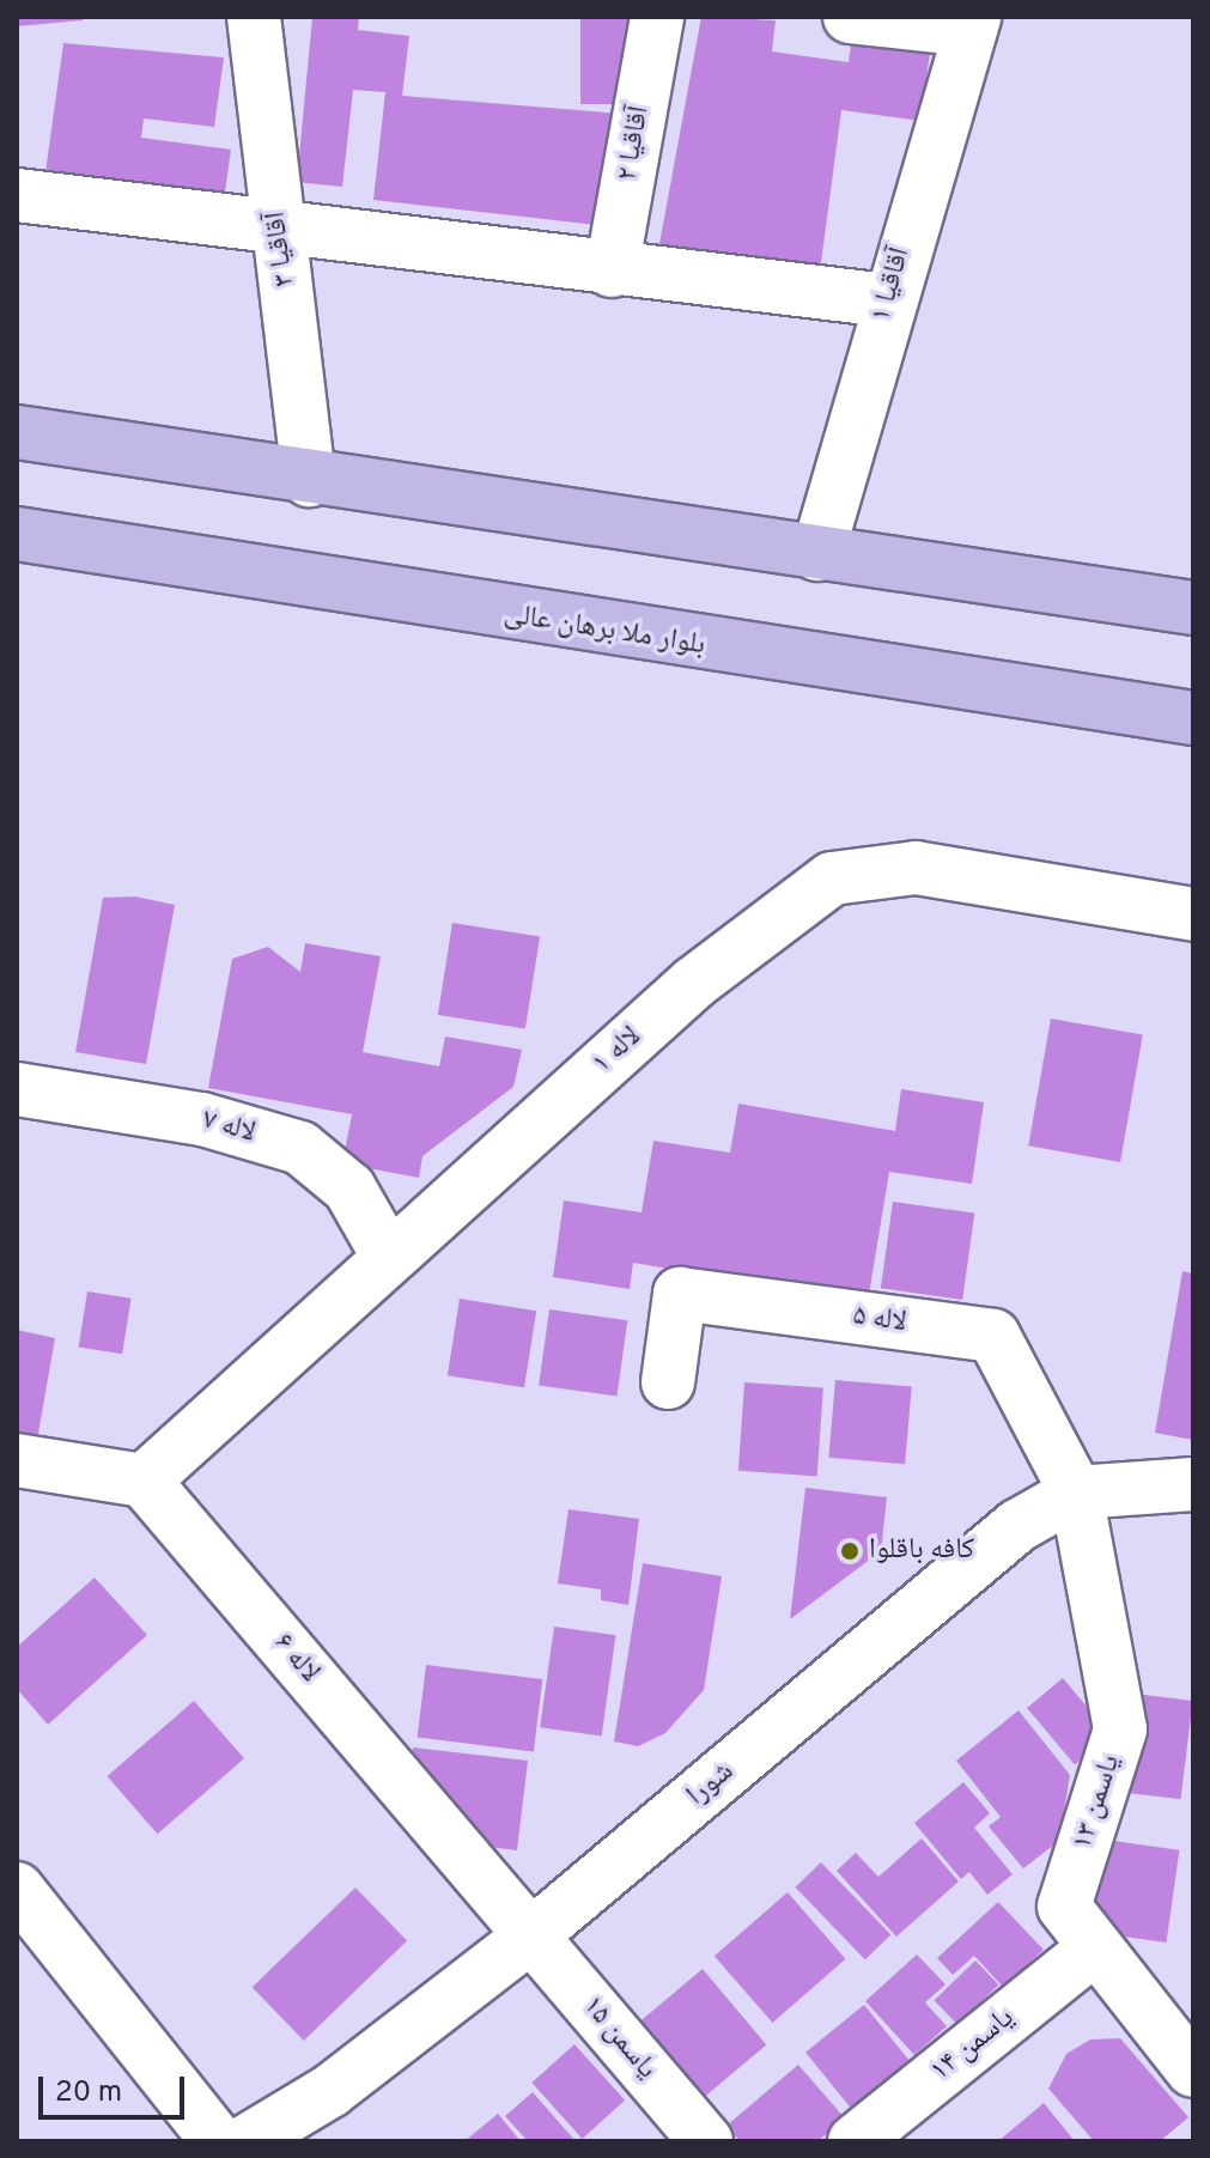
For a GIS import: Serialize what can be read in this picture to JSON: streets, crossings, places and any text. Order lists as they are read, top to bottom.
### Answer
{
  "streets": {
    "main road": ["بلوار ملا برهان عالی"],
    "street": [
      "آقاقیا ۲",
      "آقاقیا ۳",
      "آقاقیا ۱",
      "لاله ۱",
      "لاله ۷",
      "لاله ۵",
      "لاله ۶",
      "شورا",
      "یاسمن ۱۳",
      "یاسمن ۱۵",
      "یاسمن ۱۴"
    ]
  },
  "crossings": [
    ["لاله ۱", "لاله ۷"],
    ["لاله ۱", "لاله ۶"],
    ["لاله ۵", "شورا"],
    ["لاله ۵", "یاسمن ۱۳"],
    ["لاله ۶", "شورا"],
    ["لاله ۶", "یاسمن ۱۵"],
    ["شورا", "یاسمن ۱۳"],
    ["شورا", "یاسمن ۱۵"],
    ["یاسمن ۱۳", "یاسمن ۱۴"]
  ],
  "places": ["کافه باقلوا"],
  "scale_bar": "20 m"
}
